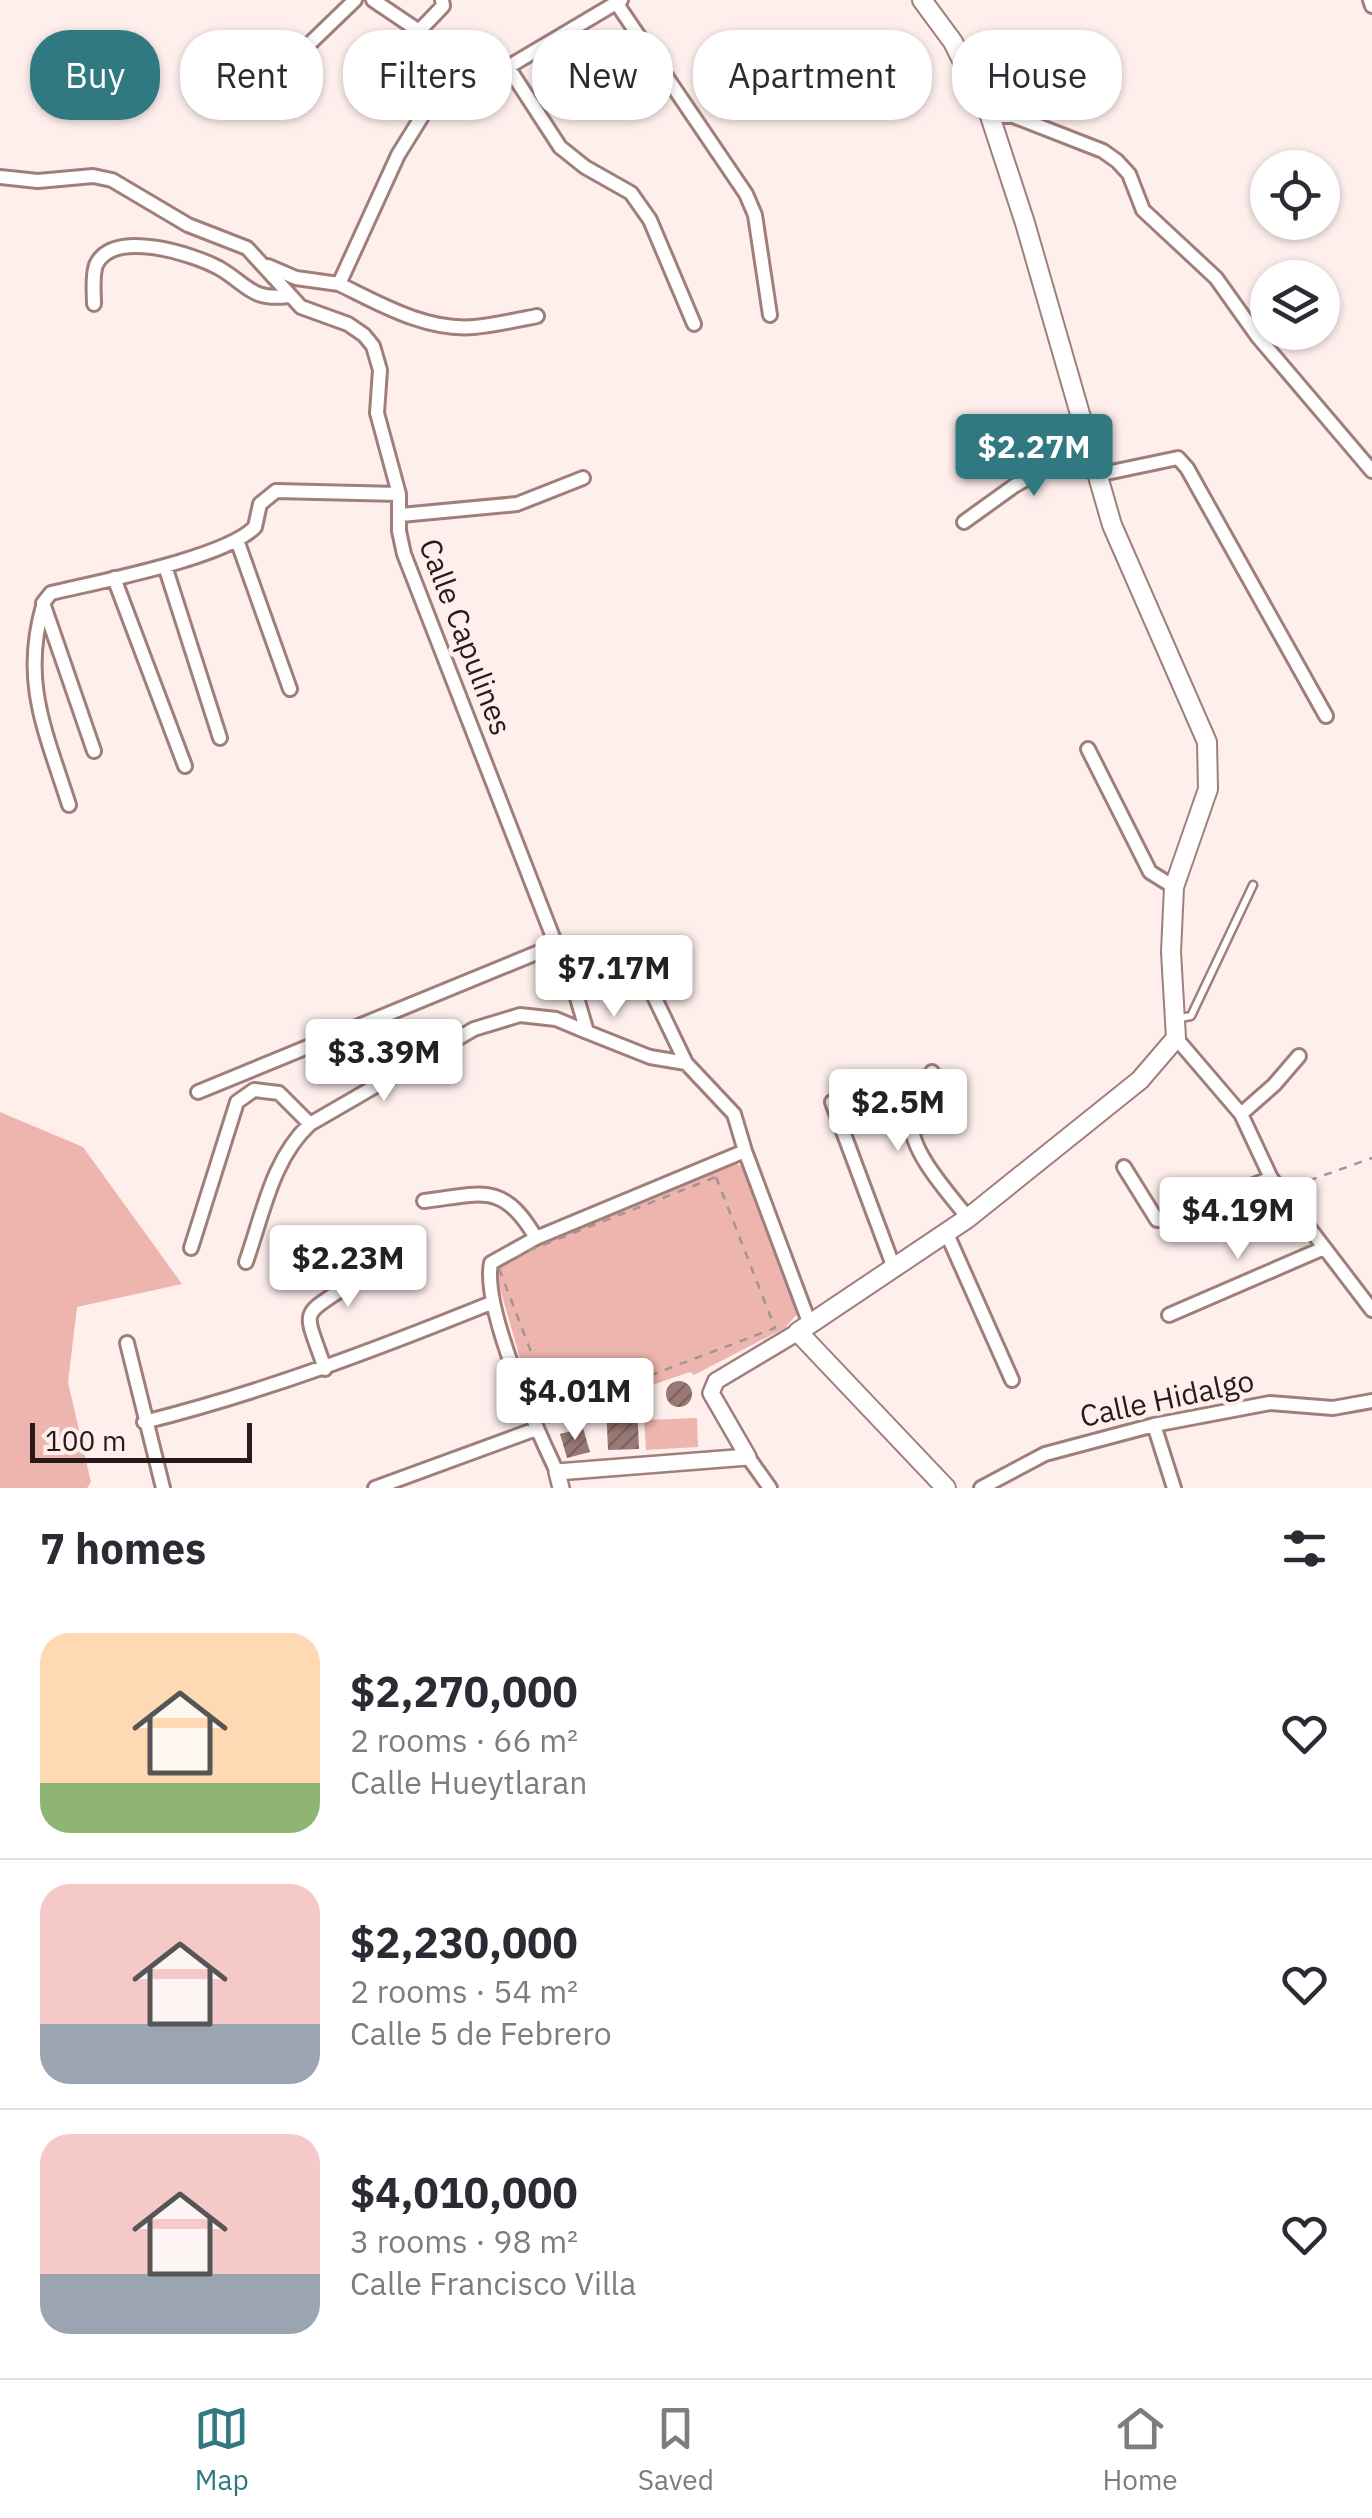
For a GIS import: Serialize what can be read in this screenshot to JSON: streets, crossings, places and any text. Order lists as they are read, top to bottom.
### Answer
{
  "streets": {
    "street": ["Calle Capulines", "Calle Hidalgo"]
  },
  "scale_bar": "100 m",
  "page": {
    "chip": [
      "Buy",
      "Rent",
      "Filters",
      "New",
      "Apartment",
      "House"
    ],
    "price": [
      "$2.27M",
      "$7.17M",
      "$3.39M",
      "$2.5M",
      "$4.19M",
      "$2.23M",
      "$4.01M"
    ],
    "scale": "100 m",
    "heading": "7 homes",
    "list": [
      {
        "name": "$2,270,000",
        "note": "2 rooms · 66 m² · Calle Hueytlaran"
      },
      {
        "name": "$2,230,000",
        "note": "2 rooms · 54 m² · Calle 5 de Febrero"
      },
      {
        "name": "$4,010,000",
        "note": "3 rooms · 98 m² · Calle Francisco Villa"
      }
    ],
    "tabs": ["Map", "Saved", "Home"]
  }
}
